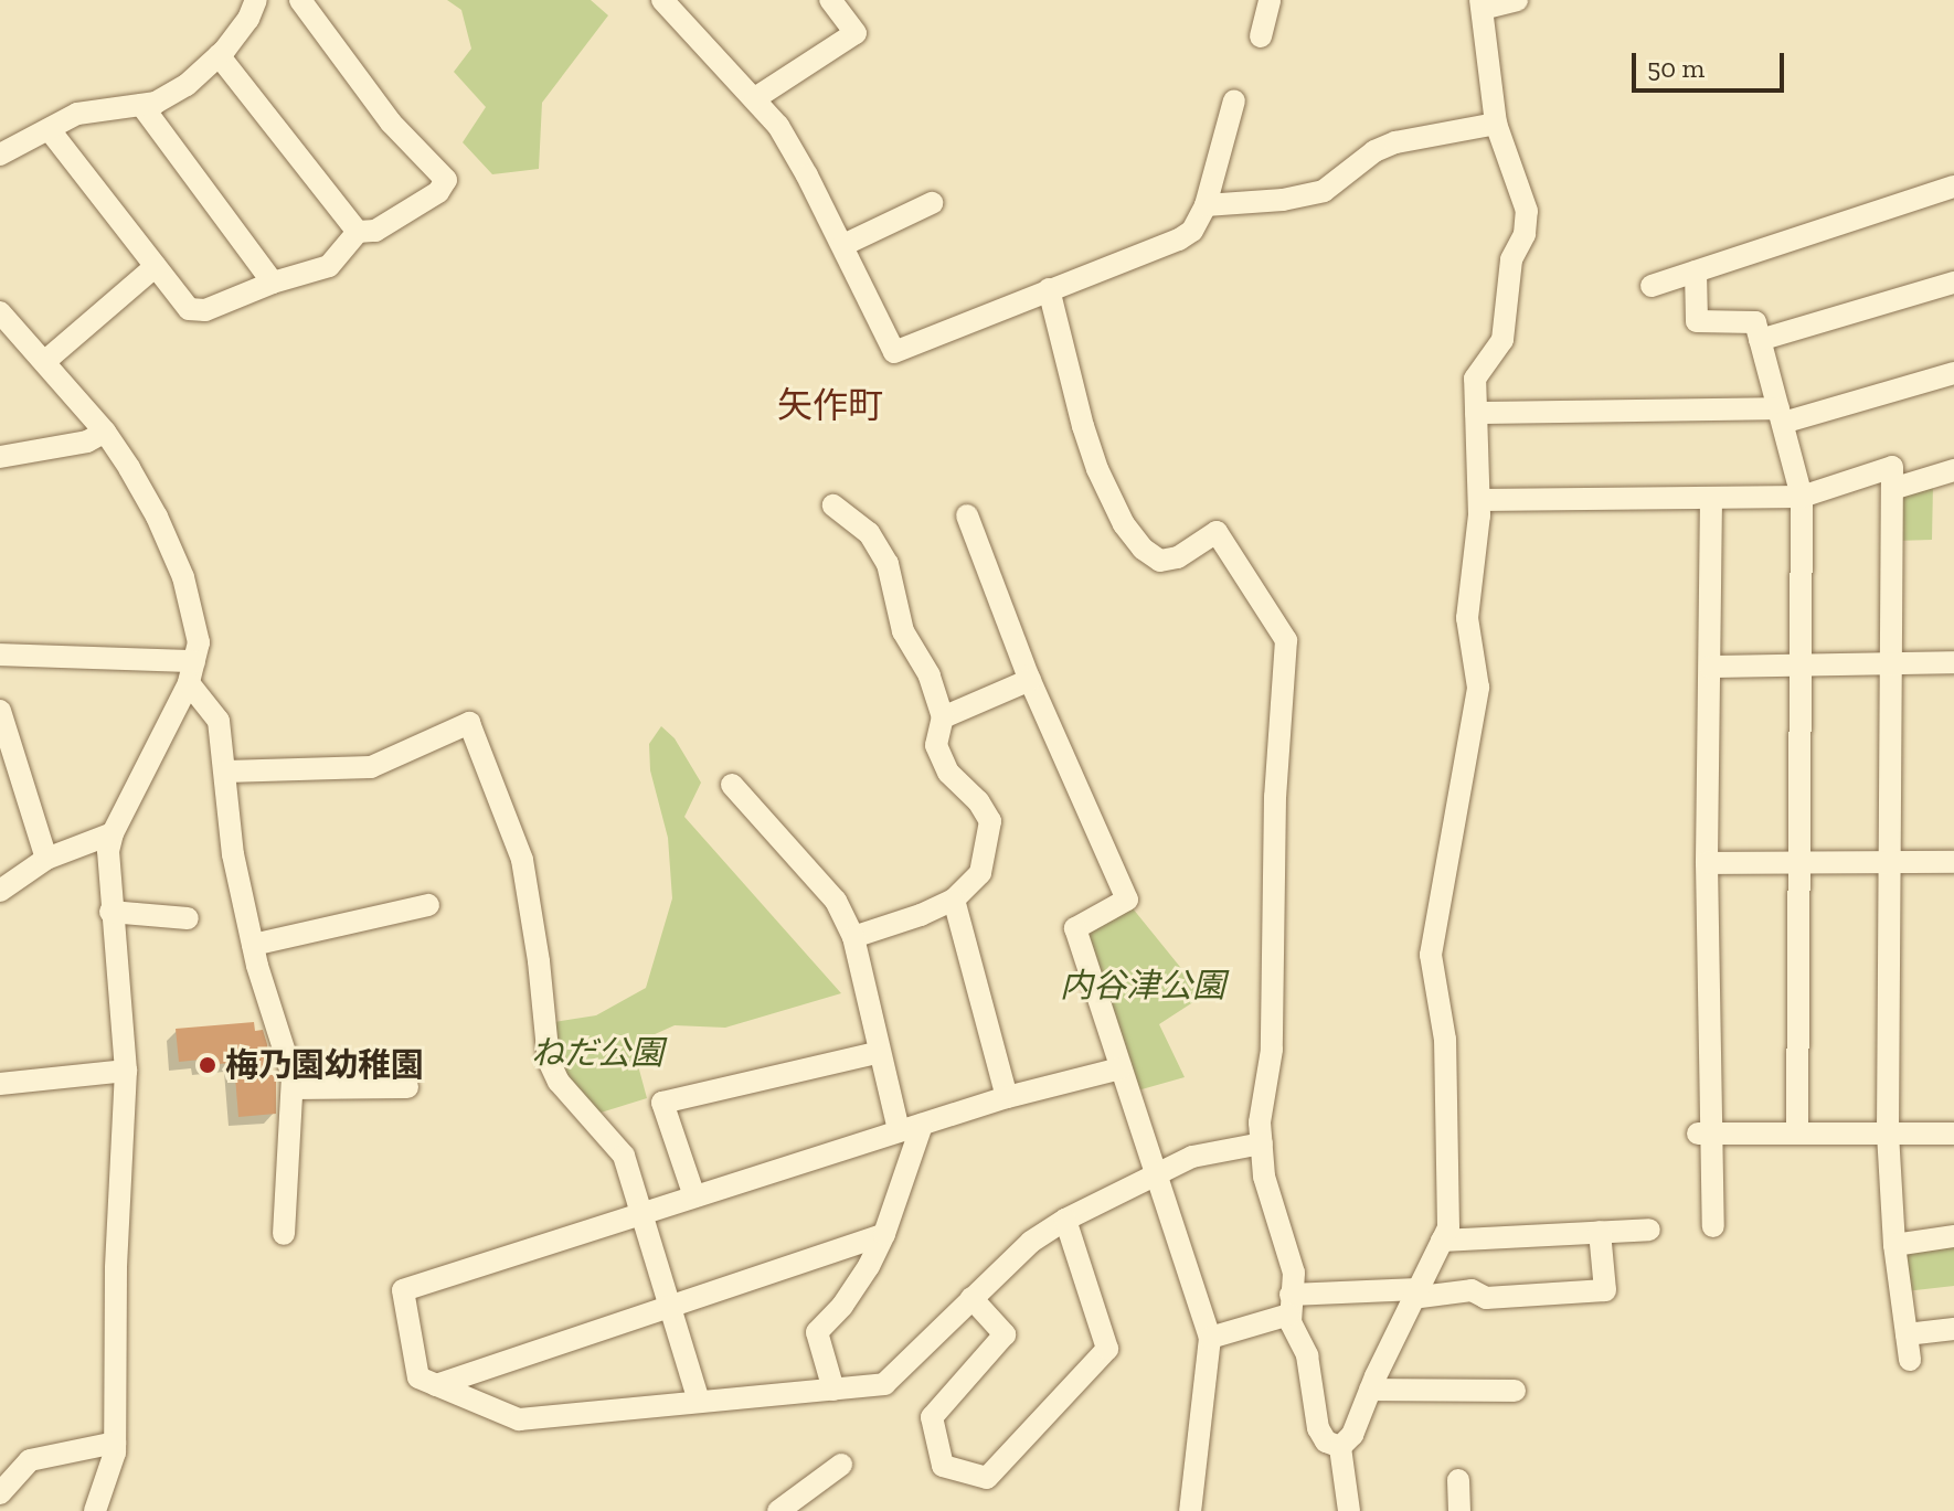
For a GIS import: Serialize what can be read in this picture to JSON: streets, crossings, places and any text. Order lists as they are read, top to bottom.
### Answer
{
  "districts": ["矢作町"],
  "parks": ["内谷津公園", "ねだ公園"],
  "places": ["梅乃園幼稚園"],
  "scale_bar": "50 m"
}
